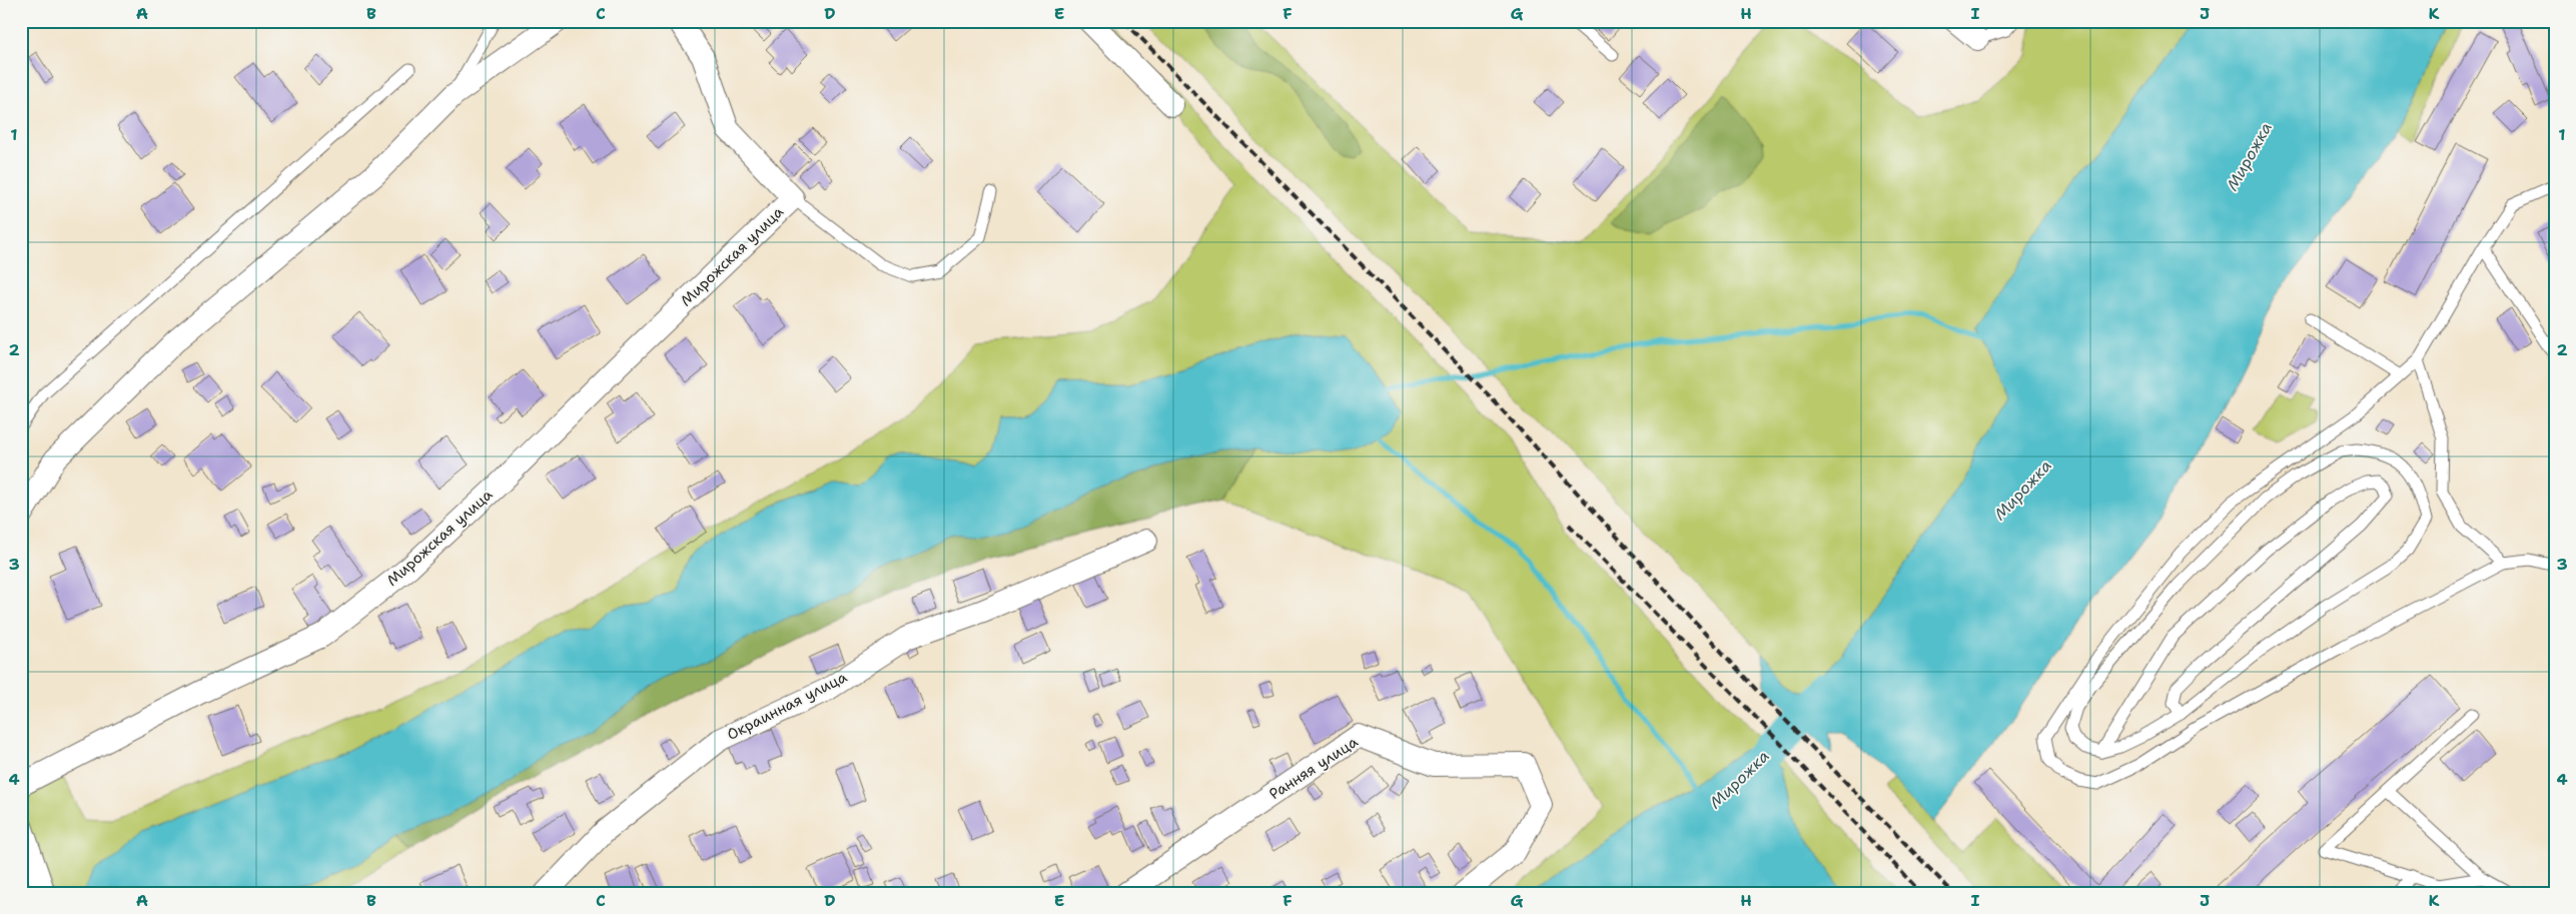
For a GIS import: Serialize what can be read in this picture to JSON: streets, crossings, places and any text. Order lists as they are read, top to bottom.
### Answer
{
  "streets": {
    "street": ["Мирожская улица", "Окраинная улица", "Ранняя улица"]
  },
  "water": ["Мирожка"],
  "grid": {
    "columns": [
      "A",
      "B",
      "C",
      "D",
      "E",
      "F",
      "G",
      "H",
      "I",
      "J",
      "K"
    ],
    "rows": [
      "1",
      "2",
      "3",
      "4"
    ]
  }
}
